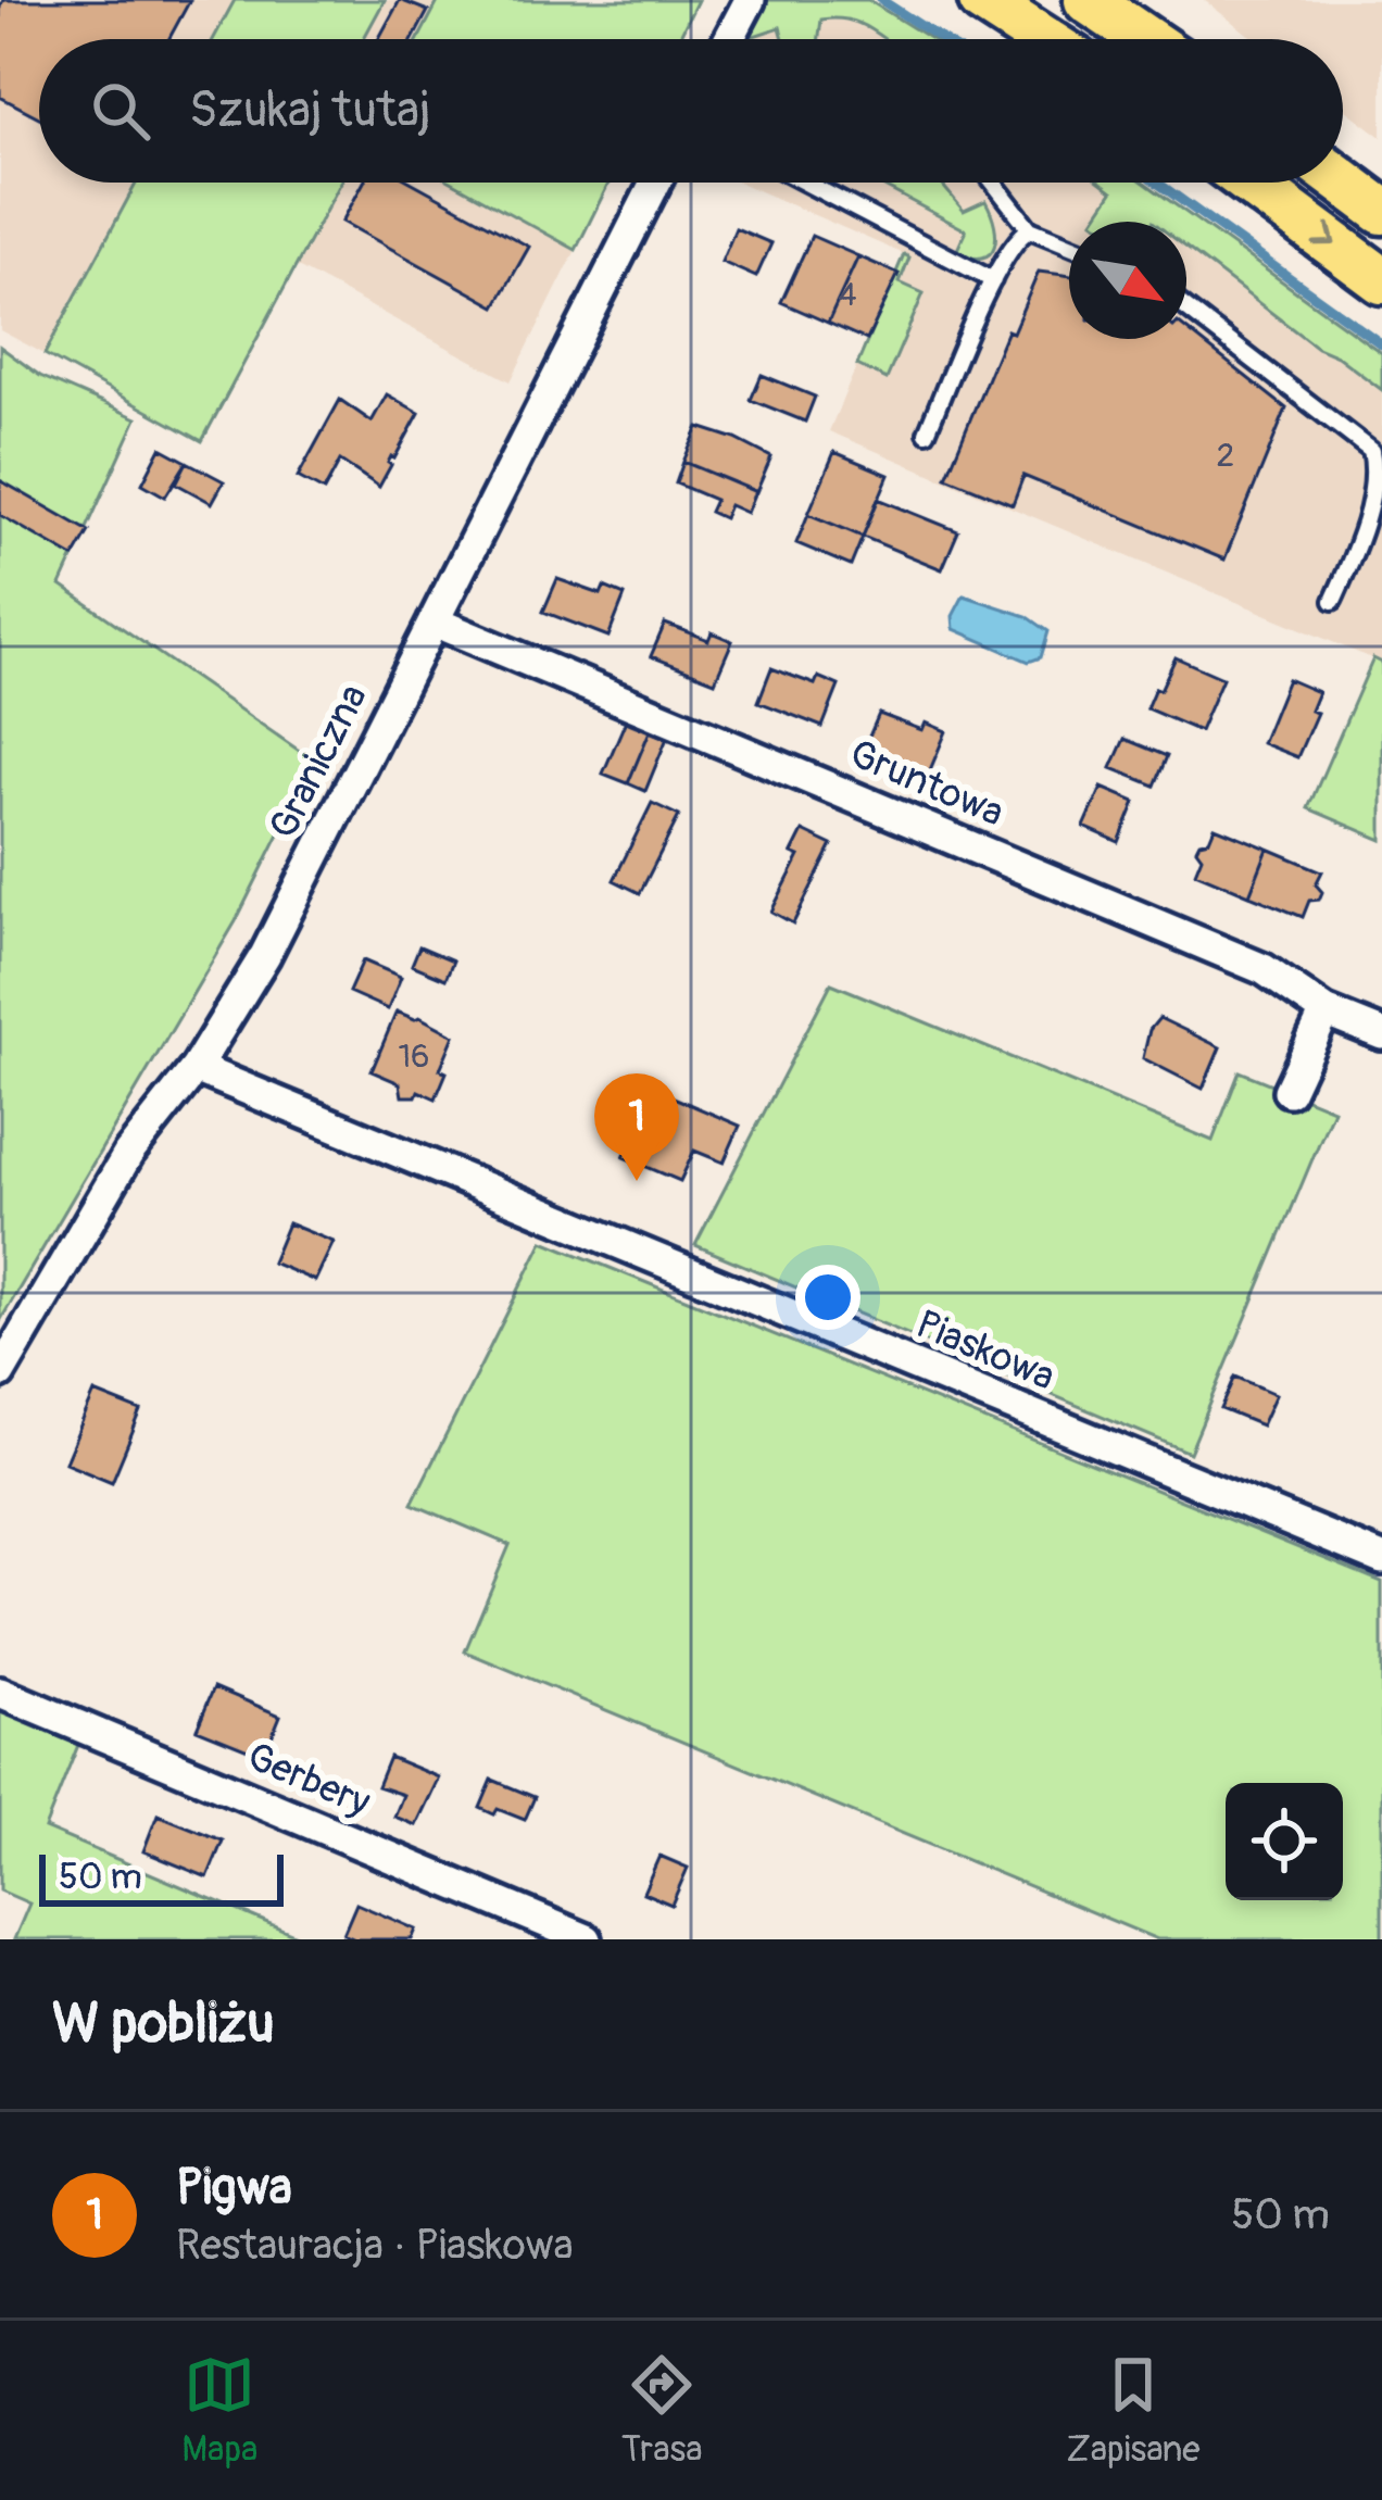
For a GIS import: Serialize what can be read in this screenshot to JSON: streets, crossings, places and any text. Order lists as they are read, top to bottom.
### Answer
{
  "streets": {
    "street": [
      "Graniczna",
      "Gruntowa",
      "Piaskowa",
      "Gerbery"
    ]
  },
  "crossings": [
    ["Graniczna", "Gruntowa"],
    ["Graniczna", "Piaskowa"]
  ],
  "house_numbers": ["4", "2", "16"],
  "scale_bar": "50 m",
  "north": "bottom right",
  "page": {
    "search": "Szukaj tutaj",
    "pins": "1",
    "scale": "50 m",
    "heading": "W pobliżu",
    "list": [
      {
        "mark": "1",
        "name": "Pigwa",
        "note": "Restauracja · Piaskowa",
        "value": "50 m"
      }
    ],
    "nav": ["Mapa", "Trasa", "Zapisane"]
  }
}
